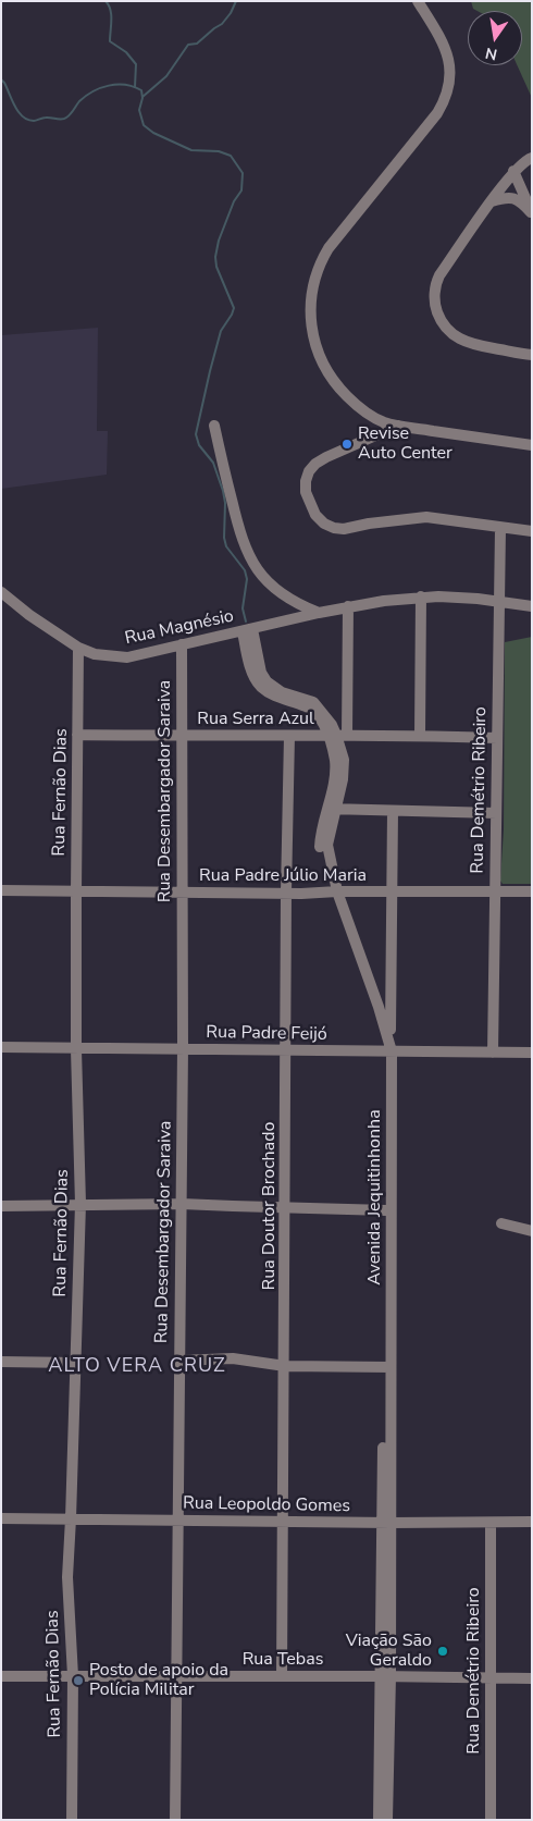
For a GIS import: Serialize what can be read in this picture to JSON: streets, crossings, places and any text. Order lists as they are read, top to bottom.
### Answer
{
  "streets": {
    "street": [
      "Rua Magnésio",
      "Rua Serra Azul",
      "Rua Demétrio Ribeiro",
      "Rua Desembargador Saraiva",
      "Rua Fernão Dias",
      "Rua Padre Júlio Maria",
      "Rua Padre Feijó",
      "Avenida Jequitinhonha",
      "Rua Doutor Brochado",
      "Rua Leopoldo Gomes",
      "Rua Tebas"
    ]
  },
  "crossings": [
    ["Rua Magnésio", "Rua Demétrio Ribeiro"],
    ["Rua Magnésio", "Rua Desembargador Saraiva"],
    ["Rua Magnésio", "Rua Fernão Dias"],
    ["Rua Magnésio", "Avenida Jequitinhonha"],
    ["Rua Serra Azul", "Rua Demétrio Ribeiro"],
    ["Rua Serra Azul", "Rua Desembargador Saraiva"],
    ["Rua Serra Azul", "Rua Fernão Dias"],
    ["Rua Serra Azul", "Avenida Jequitinhonha"],
    ["Rua Serra Azul", "Rua Doutor Brochado"],
    ["Rua Demétrio Ribeiro", "Rua Padre Júlio Maria"],
    ["Rua Demétrio Ribeiro", "Rua Padre Feijó"],
    ["Rua Demétrio Ribeiro", "Rua Leopoldo Gomes"],
    ["Rua Demétrio Ribeiro", "Rua Tebas"],
    ["Rua Desembargador Saraiva", "Rua Padre Júlio Maria"],
    ["Rua Desembargador Saraiva", "Rua Padre Feijó"],
    ["Rua Desembargador Saraiva", "Rua Leopoldo Gomes"],
    ["Rua Desembargador Saraiva", "Rua Tebas"],
    ["Rua Fernão Dias", "Rua Padre Júlio Maria"],
    ["Rua Fernão Dias", "Rua Padre Feijó"],
    ["Rua Fernão Dias", "Rua Leopoldo Gomes"],
    ["Rua Fernão Dias", "Rua Tebas"],
    ["Rua Padre Júlio Maria", "Avenida Jequitinhonha"],
    ["Rua Padre Júlio Maria", "Rua Doutor Brochado"],
    ["Rua Padre Feijó", "Avenida Jequitinhonha"],
    ["Rua Padre Feijó", "Rua Doutor Brochado"],
    ["Avenida Jequitinhonha", "Rua Leopoldo Gomes"],
    ["Avenida Jequitinhonha", "Rua Tebas"],
    ["Rua Doutor Brochado", "Rua Leopoldo Gomes"],
    ["Rua Doutor Brochado", "Rua Tebas"]
  ],
  "districts": ["ALTO VERA CRUZ"],
  "places": ["Revise Auto Center", "Viação São Geraldo", "Posto de apoio da Polícia Militar"],
  "north": "bottom"
}
